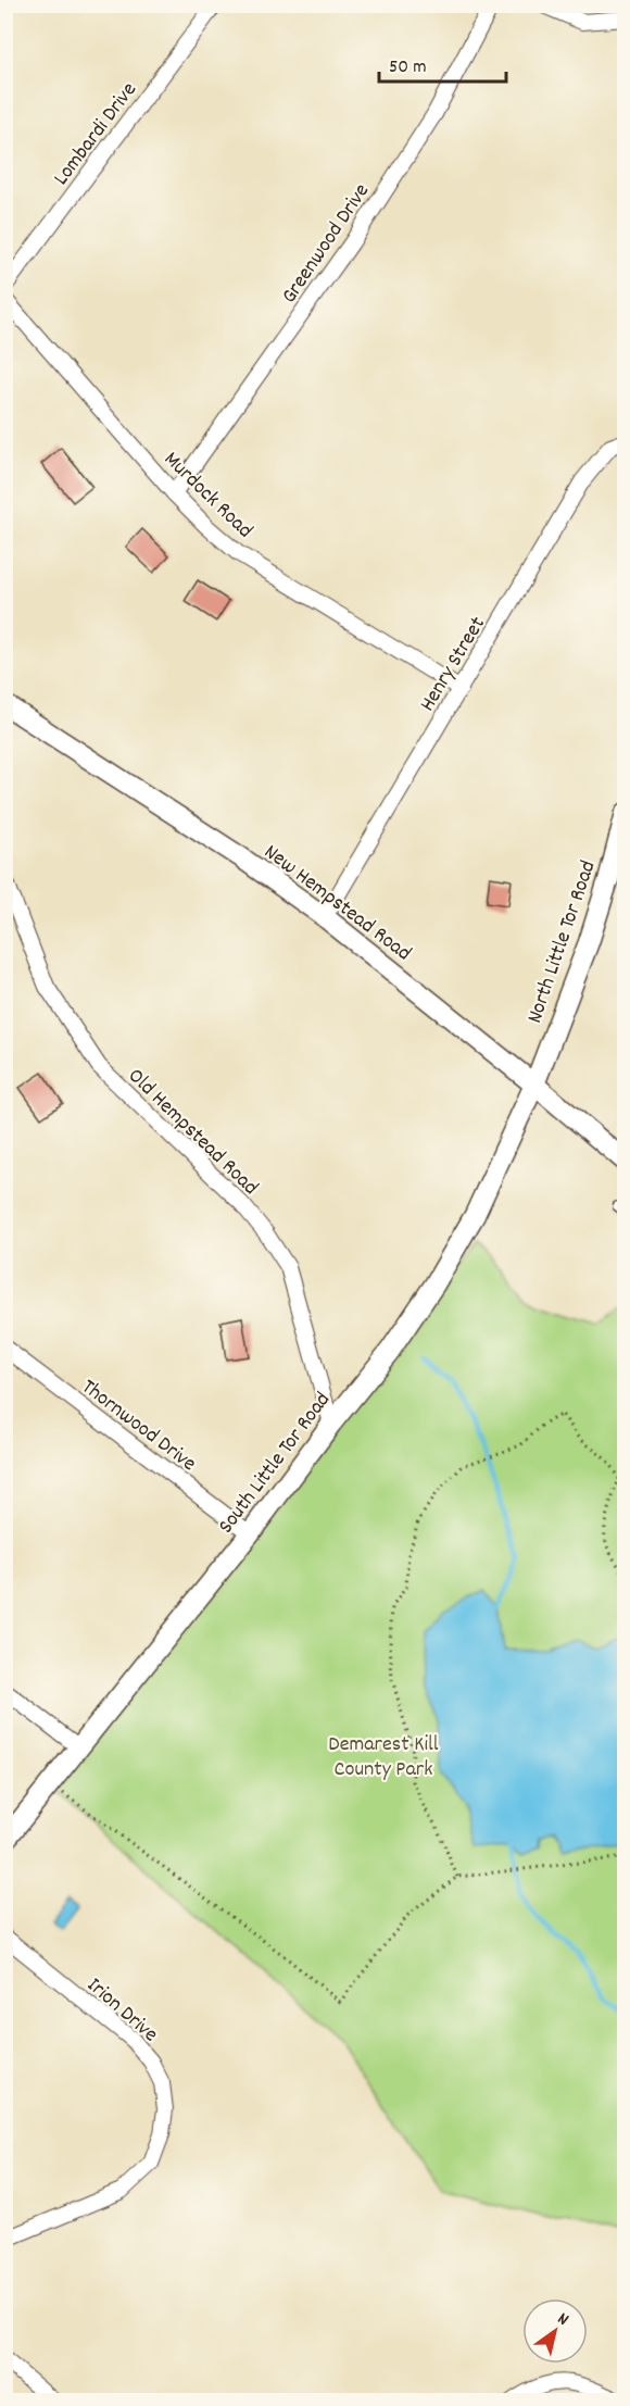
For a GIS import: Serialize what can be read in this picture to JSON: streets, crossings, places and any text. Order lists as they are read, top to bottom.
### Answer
{
  "streets": {
    "street": [
      "Lombardi Drive",
      "Greenwood Drive",
      "Murdock Road",
      "Henry Street",
      "New Hempstead Road",
      "North Little Tor Road",
      "Old Hempstead Road",
      "Thornwood Drive",
      "South Little Tor Road",
      "Irion Drive"
    ]
  },
  "crossings": [
    ["Greenwood Drive", "Murdock Road"],
    ["Murdock Road", "Henry Street"],
    ["Henry Street", "New Hempstead Road"],
    ["New Hempstead Road", "North Little Tor Road"],
    ["New Hempstead Road", "South Little Tor Road"],
    ["North Little Tor Road", "South Little Tor Road"],
    ["Old Hempstead Road", "South Little Tor Road"],
    ["Thornwood Drive", "South Little Tor Road"]
  ],
  "parks": ["Demarest Kill County Park"],
  "scale_bar": "50 m",
  "north": "top right"
}
